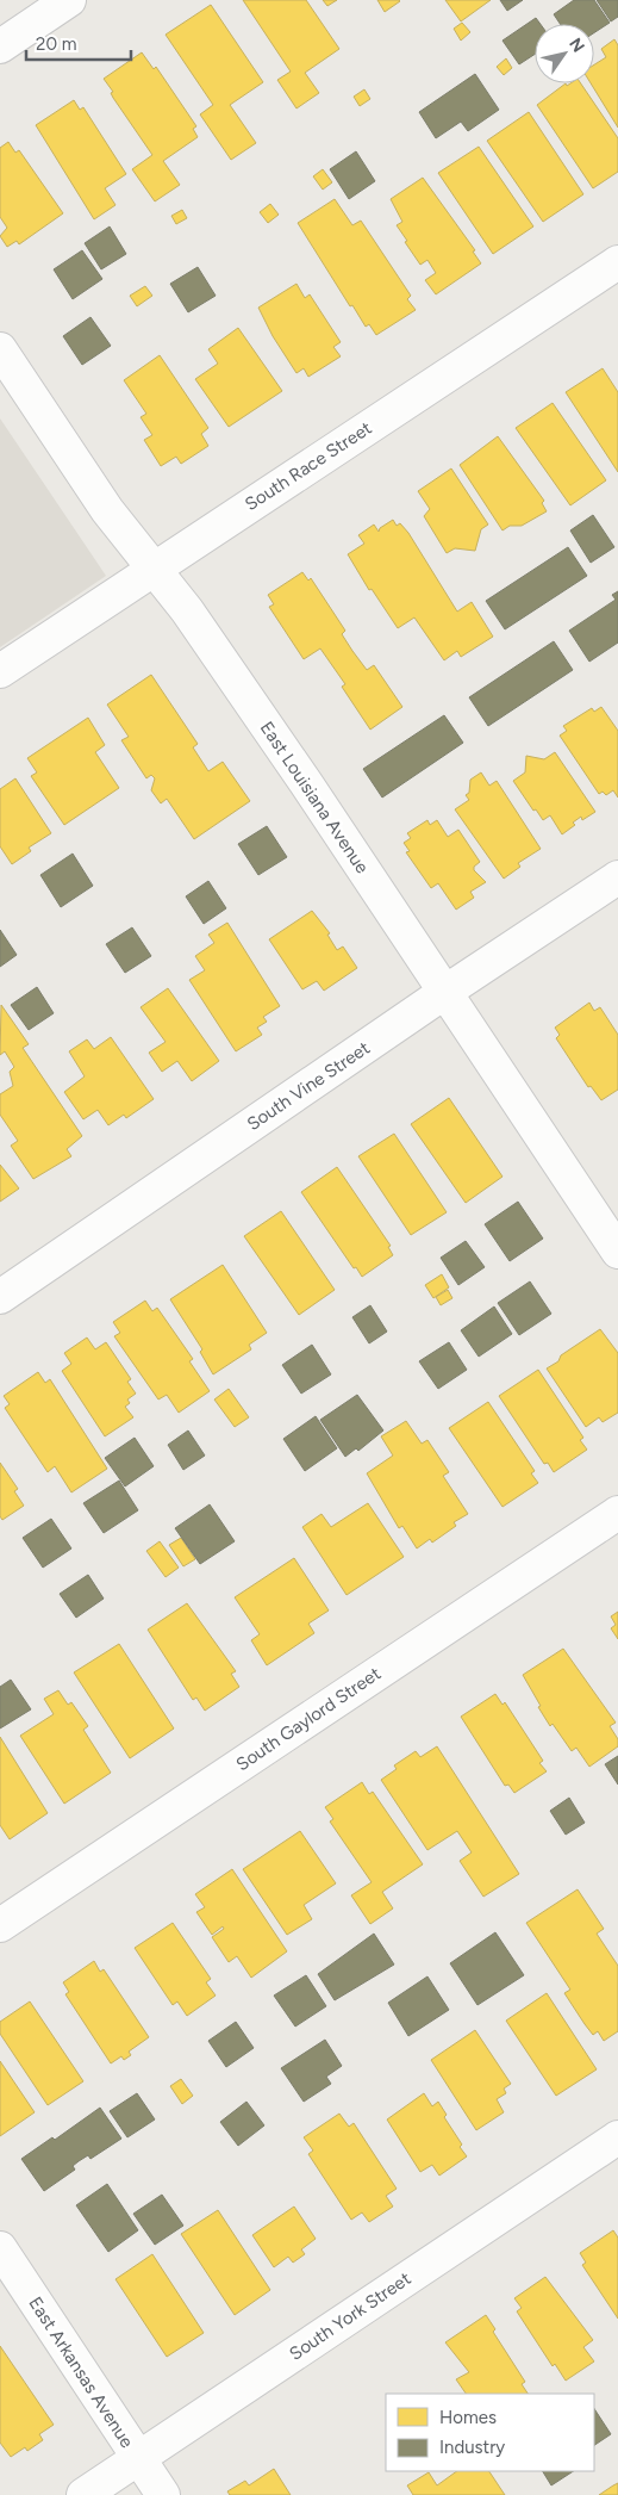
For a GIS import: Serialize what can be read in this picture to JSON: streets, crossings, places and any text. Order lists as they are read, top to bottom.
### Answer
{
  "streets": {
    "street": [
      "South Race Street",
      "East Louisiana Avenue",
      "South Vine Street",
      "South Gaylord Street",
      "South York Street",
      "East Arkansas Avenue"
    ]
  },
  "crossings": [
    ["South Race Street", "East Louisiana Avenue"],
    ["East Louisiana Avenue", "South Vine Street"],
    ["South York Street", "East Arkansas Avenue"]
  ],
  "legend": ["Homes", "Industry"],
  "scale_bar": "20 m",
  "north": "top right"
}
